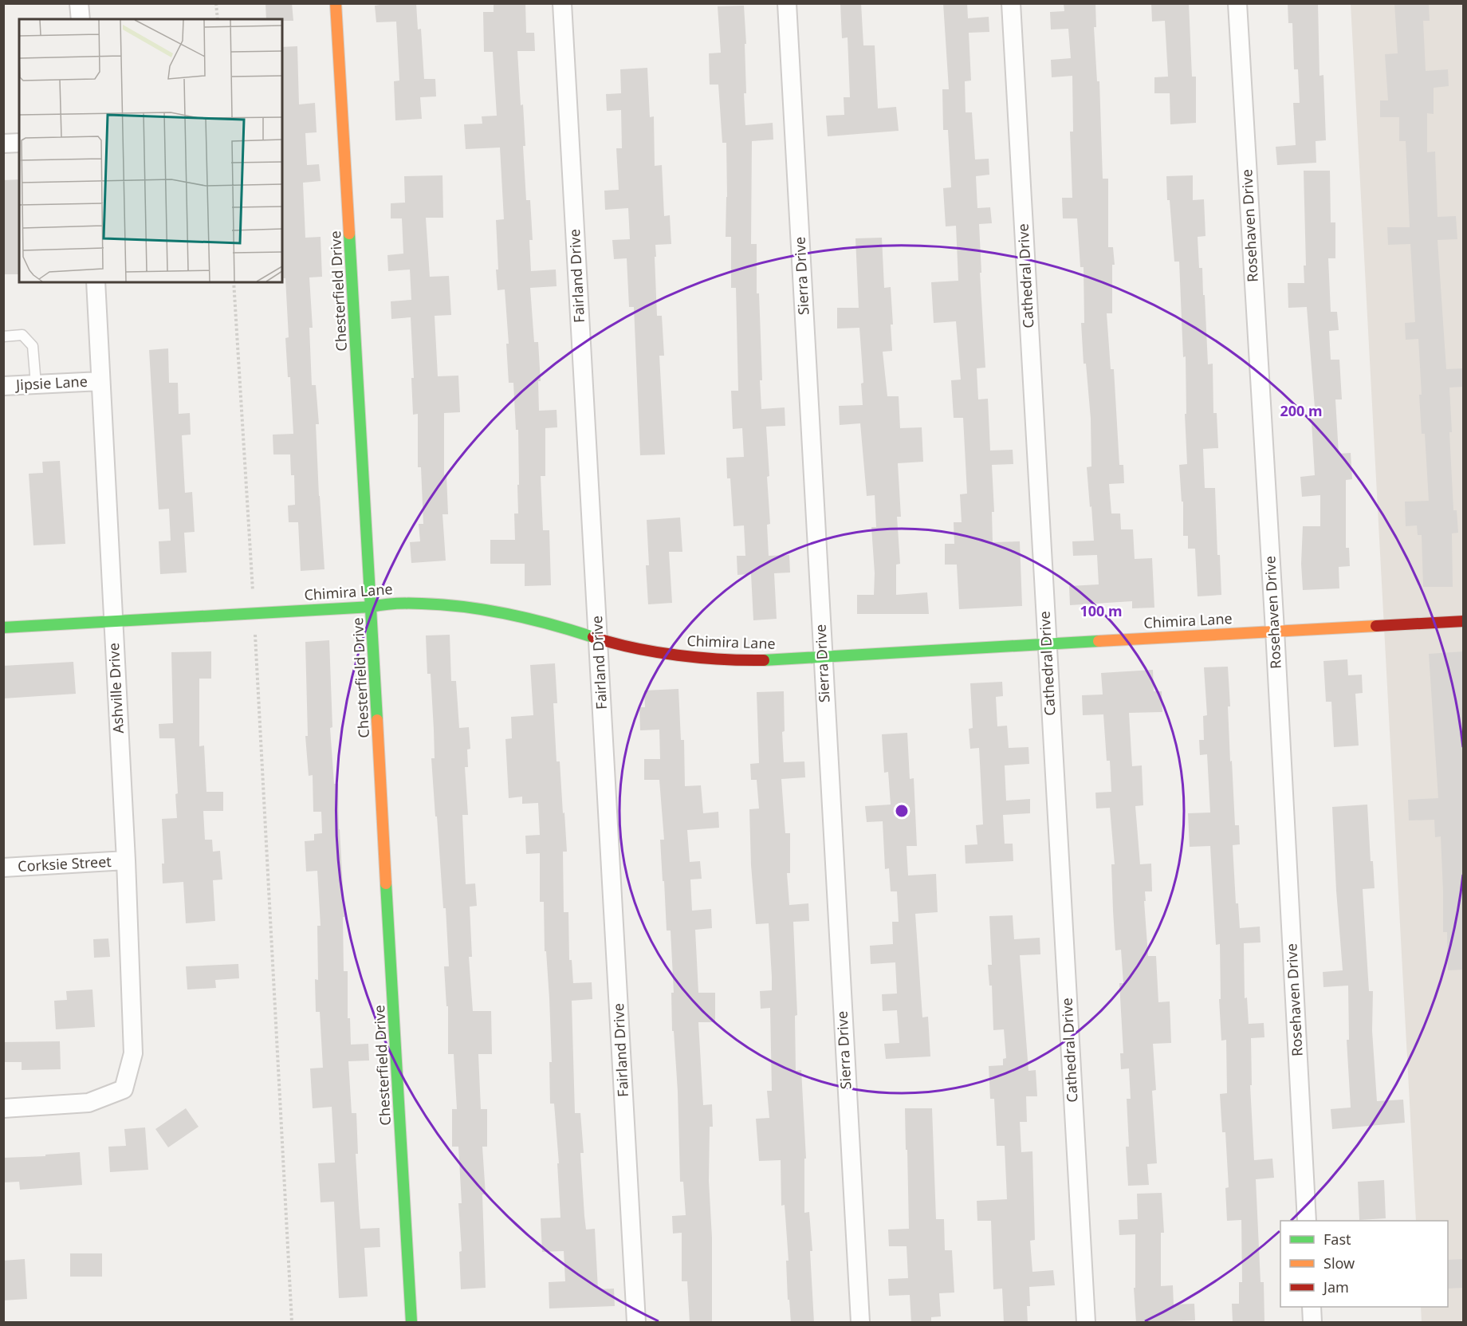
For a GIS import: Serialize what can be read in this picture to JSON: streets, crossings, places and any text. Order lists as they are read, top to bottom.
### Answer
{
  "streets": {
    "street": [
      "Rosehaven Drive",
      "Fairland Drive",
      "Sierra Drive",
      "Cathedral Drive",
      "Chesterfield Drive",
      "Jipsie Lane",
      "Chimira Lane",
      "Ashville Drive",
      "Corksie Street"
    ]
  },
  "crossings": [
    ["Rosehaven Drive", "Chimira Lane"],
    ["Fairland Drive", "Chimira Lane"],
    ["Sierra Drive", "Chimira Lane"],
    ["Cathedral Drive", "Chimira Lane"],
    ["Chesterfield Drive", "Chimira Lane"],
    ["Jipsie Lane", "Ashville Drive"],
    ["Chimira Lane", "Ashville Drive"],
    ["Ashville Drive", "Corksie Street"]
  ],
  "legend": ["Fast", "Slow", "Jam"],
  "rings": ["200 m", "100 m"]
}
